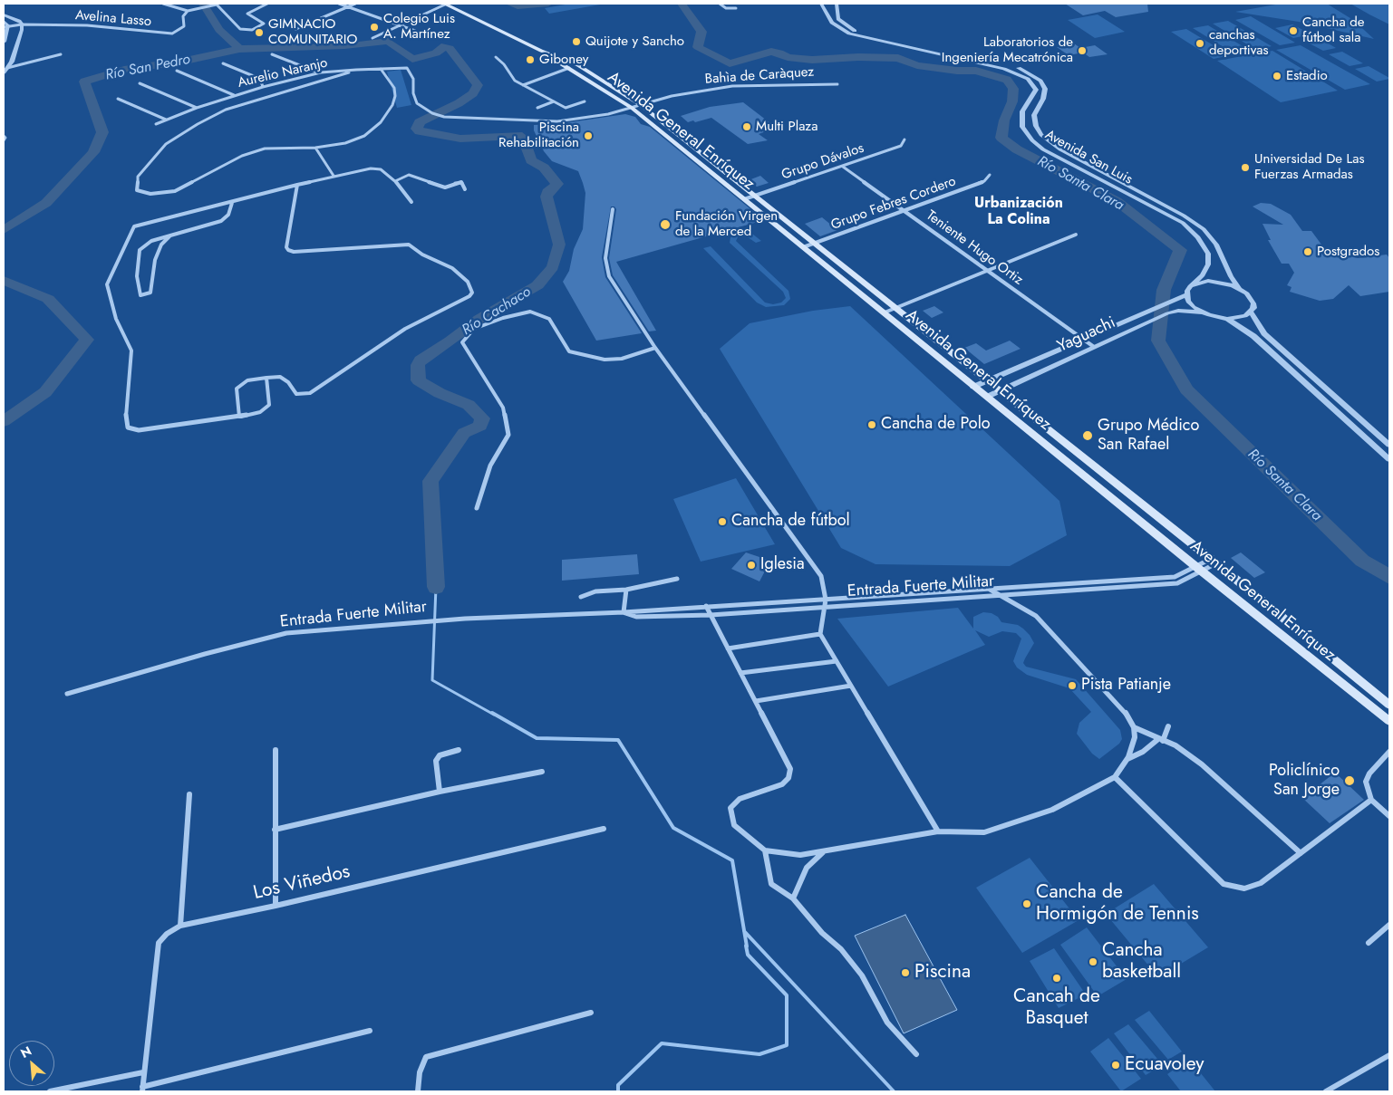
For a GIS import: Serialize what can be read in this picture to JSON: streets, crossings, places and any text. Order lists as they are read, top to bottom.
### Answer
{
  "streets": {
    "main road": ["Avenida General Enríquez"],
    "street": [
      "Avelina Lasso",
      "Aurelio Naranjo",
      "Bahìa de Caràquez",
      "Avenida San Luis",
      "Grupo Dávalos",
      "Grupo Febres Cordero",
      "Teniente Hugo Ortiz",
      "Yaguachi",
      "Entrada Fuerte Militar",
      "Los Viñedos"
    ]
  },
  "crossings": [
    ["Aurelio Naranjo", "Bahìa de Caràquez"],
    ["Aurelio Naranjo", "Avenida General Enríquez"],
    ["Bahìa de Caràquez", "Avenida General Enríquez"],
    ["Avenida General Enríquez", "Grupo Dávalos"],
    ["Avenida General Enríquez", "Grupo Febres Cordero"],
    ["Avenida General Enríquez", "Yaguachi"],
    ["Avenida General Enríquez", "Entrada Fuerte Militar"],
    ["Grupo Dávalos", "Teniente Hugo Ortiz"],
    ["Grupo Febres Cordero", "Teniente Hugo Ortiz"],
    ["Teniente Hugo Ortiz", "Yaguachi"]
  ],
  "districts": ["Urbanización La Colina"],
  "water": ["Río San Pedro", "Río Santa Clara", "Río Cachaco"],
  "places": [
    "Colegio Luis A. Martínez",
    "Cancha de fútbol sala",
    "GIMNACIO COMUNITARIO",
    "Quijote y Sancho",
    "canchas deportivas",
    "Laboratorios de Ingeniería Mecatrónica",
    "Giboney",
    "Estadio",
    "Multi Plaza",
    "Piscina Rehabilitación",
    "Universidad De Las Fuerzas Armadas",
    "Fundación Virgen de la Merced",
    "Postgrados",
    "Cancha de Polo",
    "Grupo Médico San Rafael",
    "Cancha de fútbol",
    "Iglesia",
    "Pista Patianje",
    "Policlínico San Jorge",
    "Cancha de Hormigón de Tennis",
    "Cancha basketball",
    "Piscina",
    "Cancah de Basquet",
    "Ecuavoley"
  ],
  "north": "top left"
}
